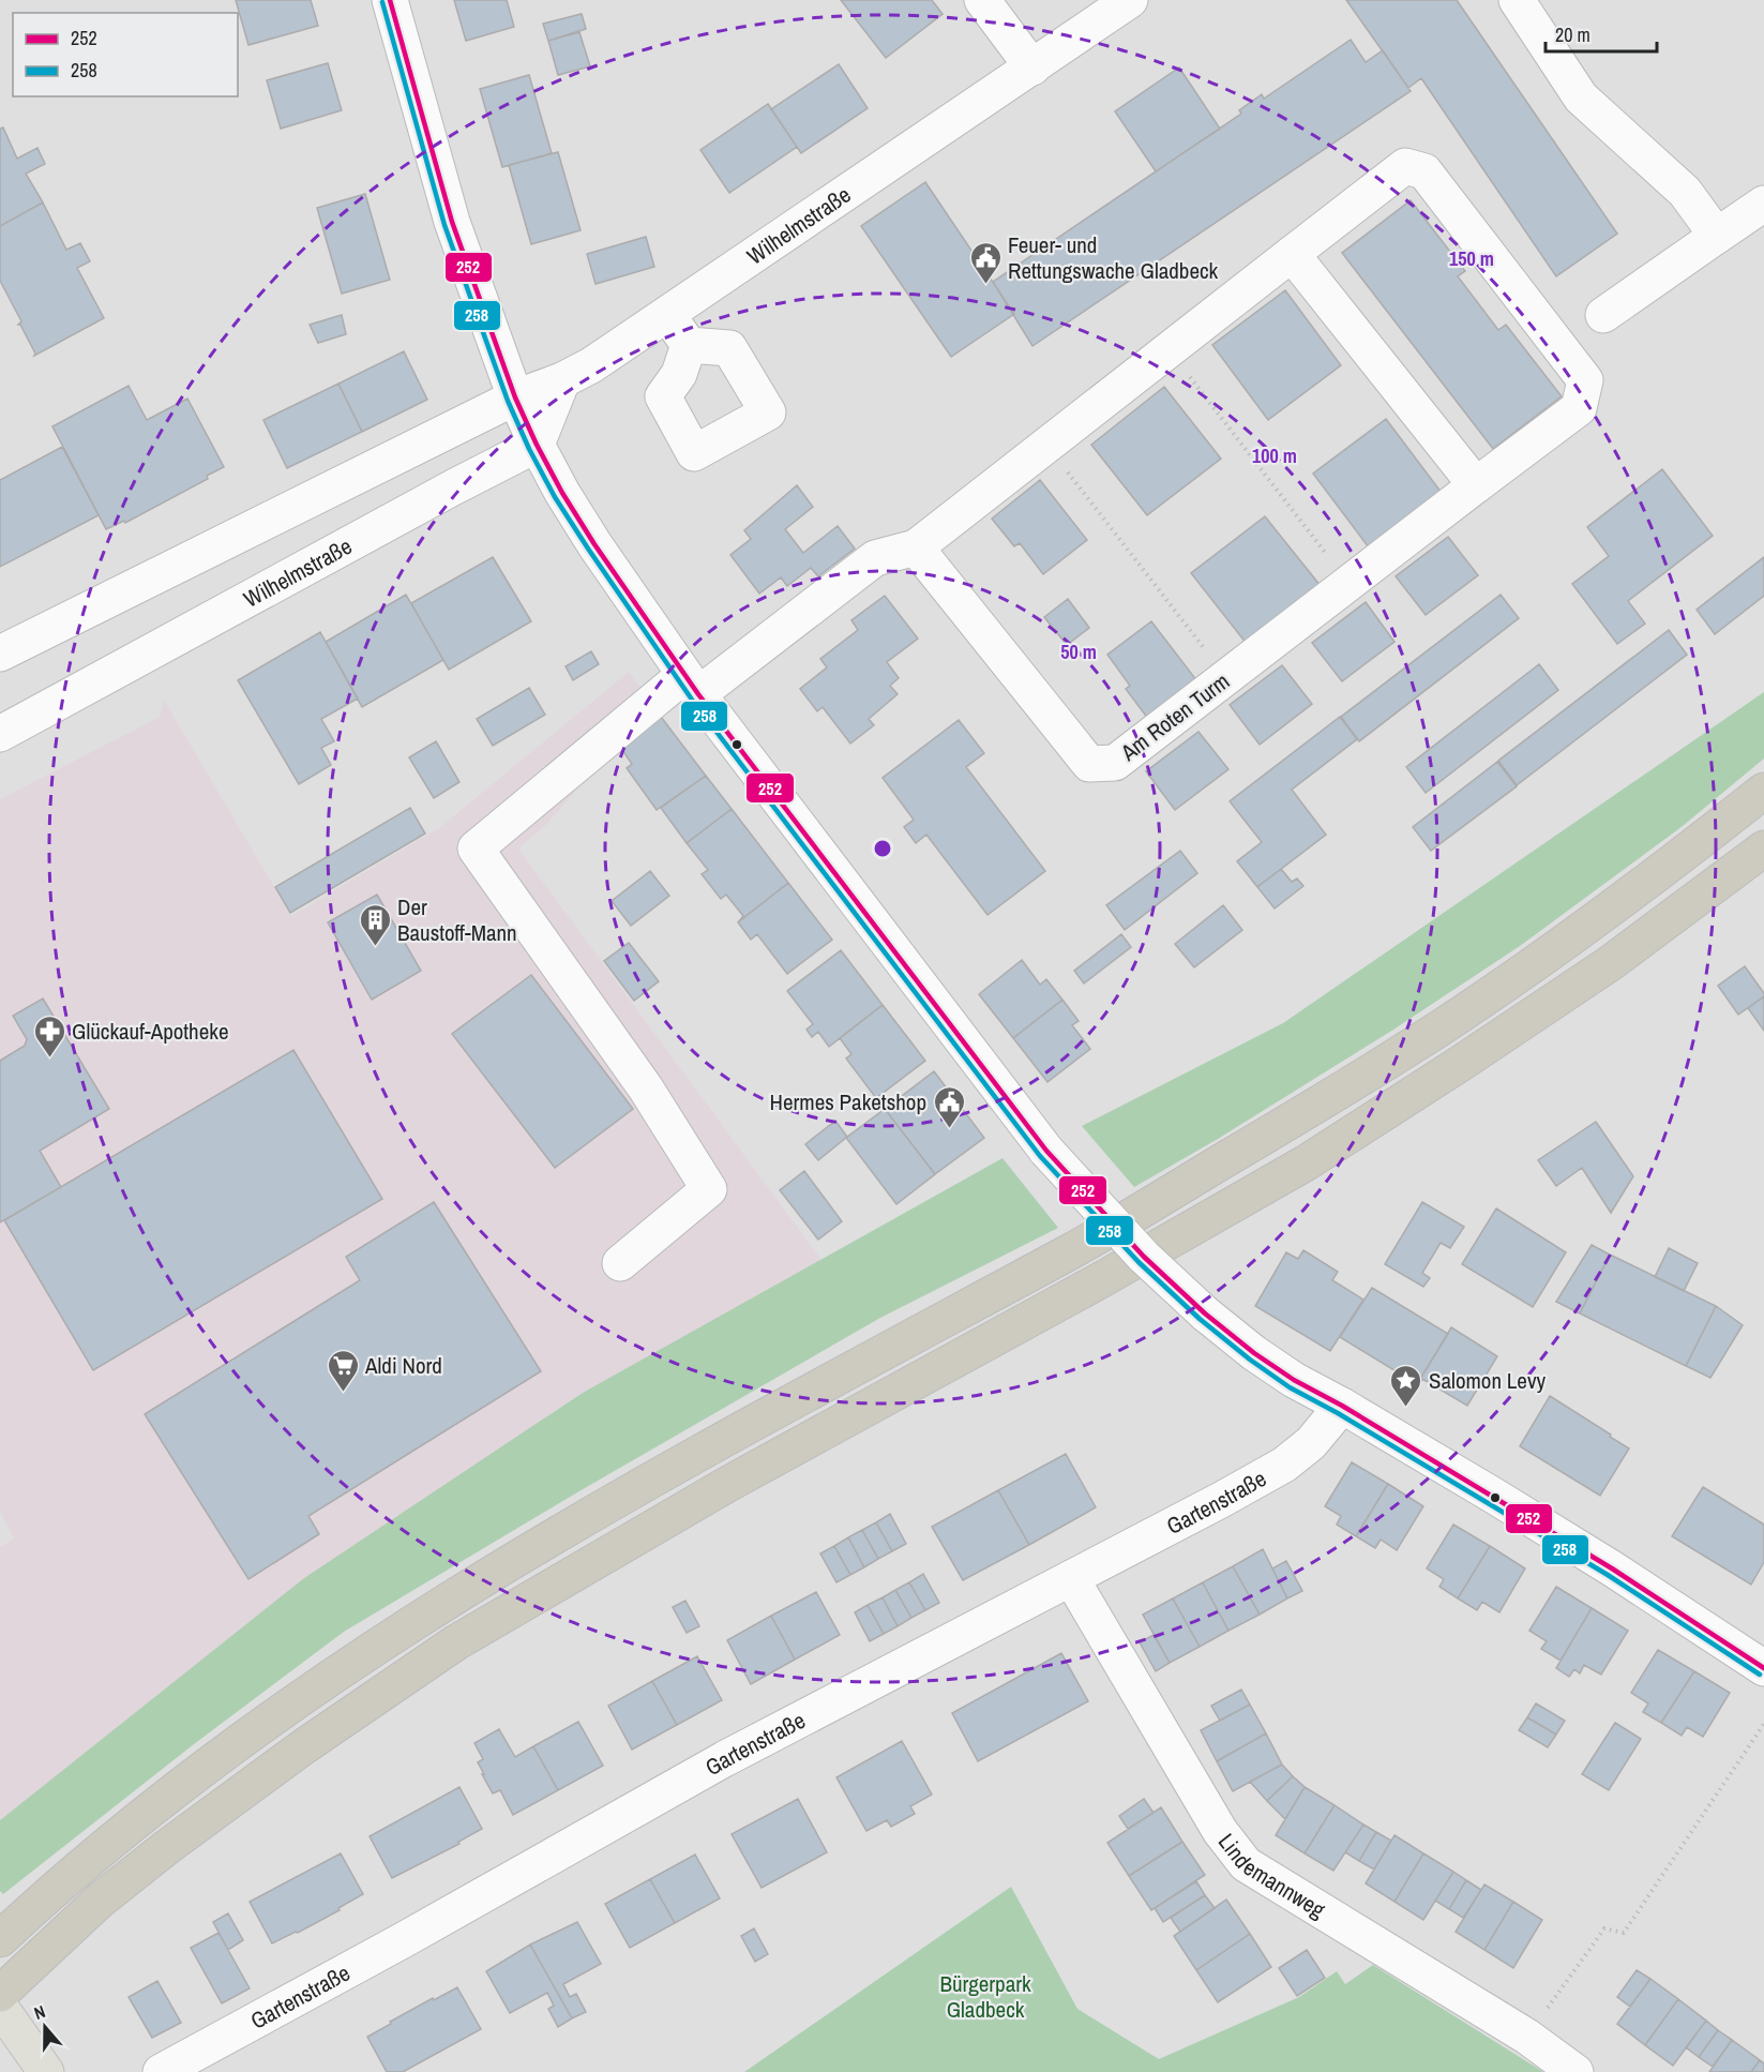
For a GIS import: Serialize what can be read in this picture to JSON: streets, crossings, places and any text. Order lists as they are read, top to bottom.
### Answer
{
  "streets": {
    "street": [
      "Wilhelmstraße",
      "Am Roten Turm",
      "Gartenstraße",
      "Lindemannweg"
    ]
  },
  "crossings": [
    ["Gartenstraße", "Lindemannweg"]
  ],
  "parks": ["Bürgerpark Gladbeck"],
  "places": {
    "public building": ["Feuer- und Rettungswache Gladbeck", "Hermes Paketshop"],
    "building": ["Der Baustoff-Mann"],
    "pharmacy": ["Glückauf-Apotheke"],
    "supermarket": ["Aldi Nord"],
    "place": ["Salomon Levy"]
  },
  "lines": ["transit line 252", "transit line 258"],
  "legend": ["252", "258"],
  "scale_bar": "20 m",
  "north": "top",
  "rings": ["150 m", "100 m", "50 m"]
}
